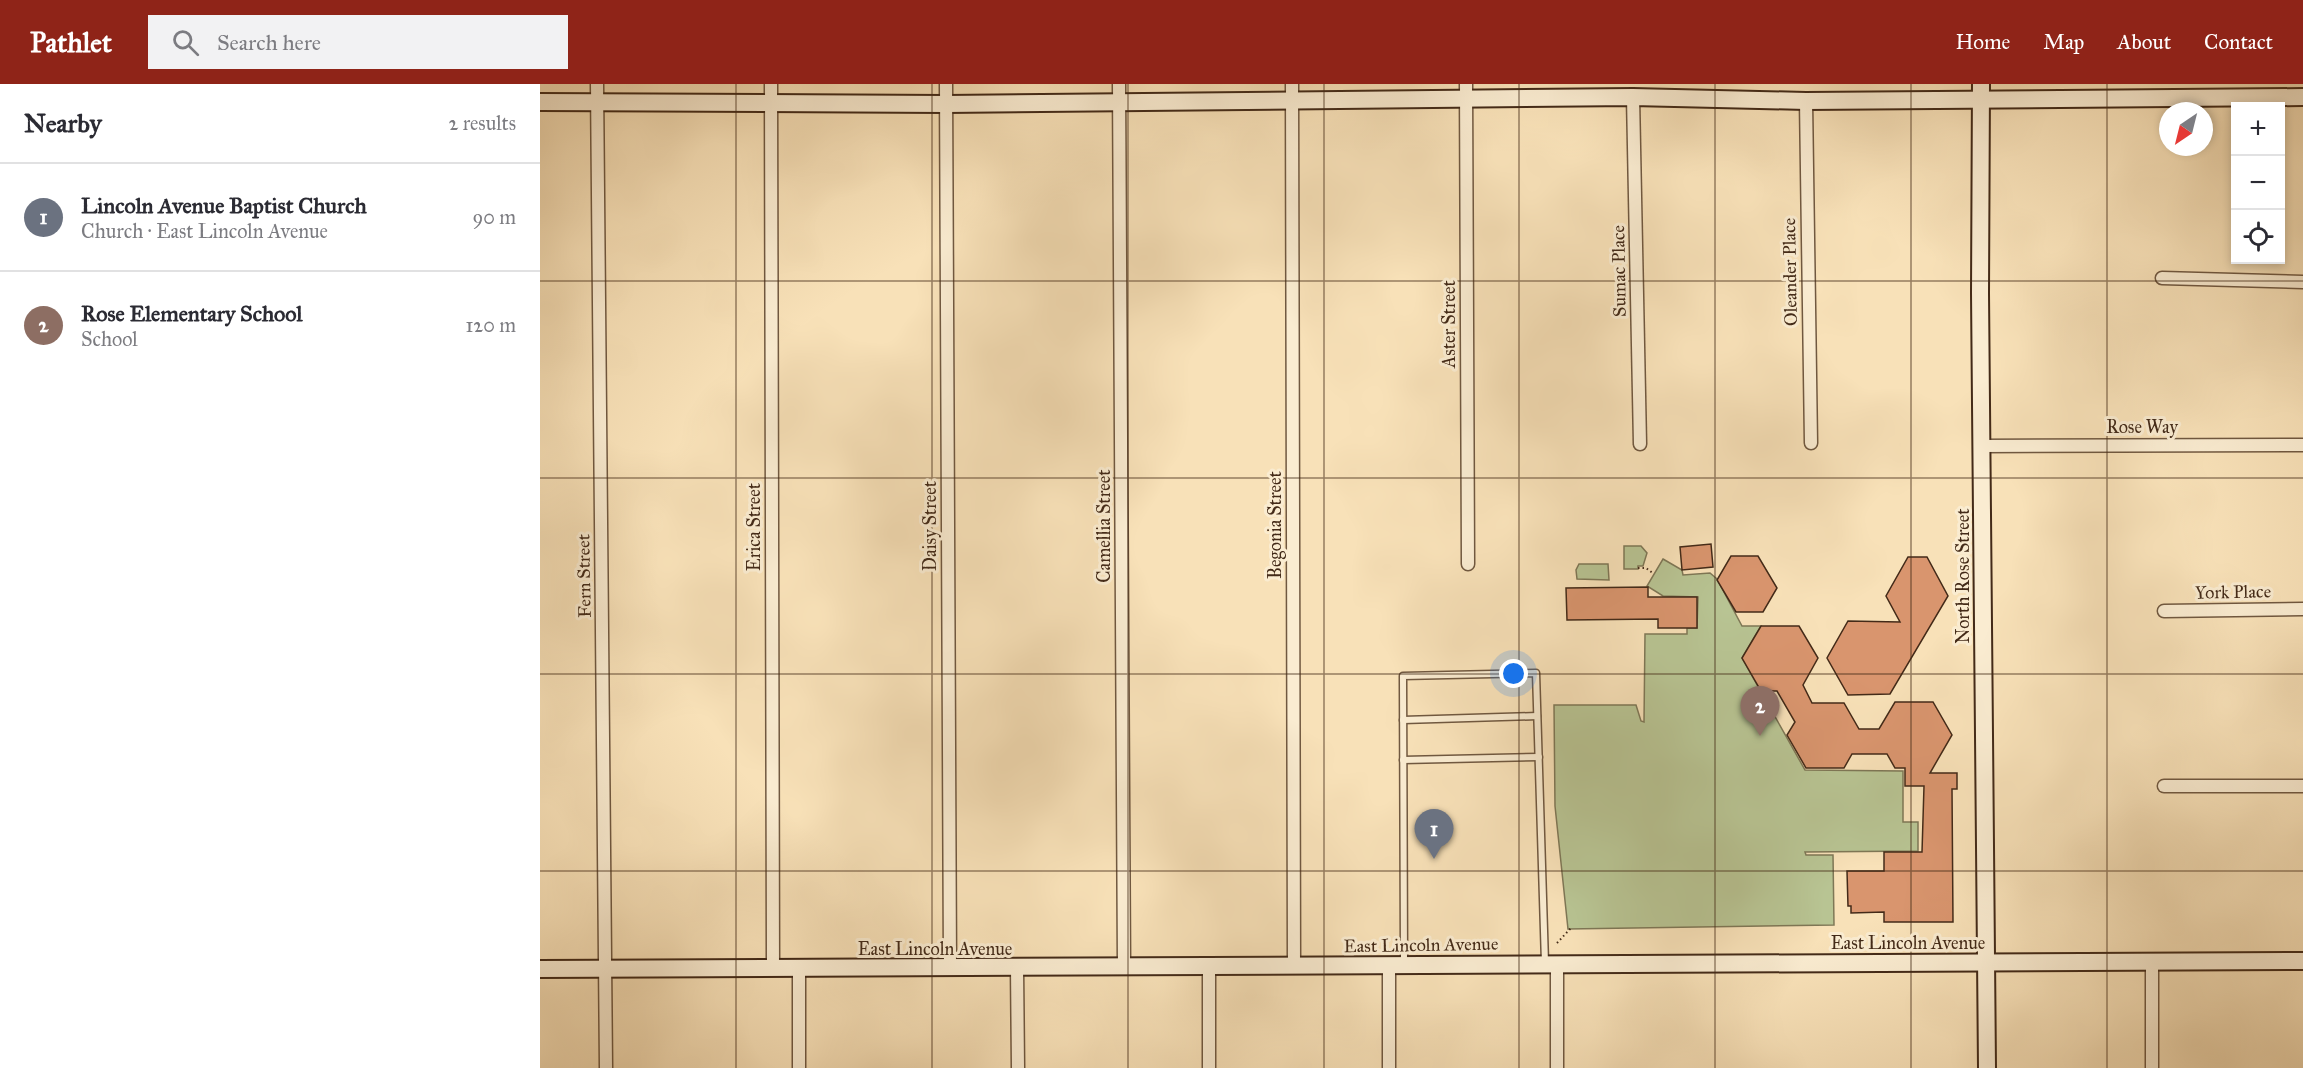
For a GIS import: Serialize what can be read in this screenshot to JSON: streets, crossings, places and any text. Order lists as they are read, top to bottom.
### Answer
{
  "streets": {
    "main road": ["North Rose Street", "East Lincoln Avenue"],
    "street": [
      "Sumac Place",
      "Oleander Place",
      "Aster Street",
      "Rose Way",
      "Begonia Street",
      "Daisy Street",
      "Camellia Street",
      "Erica Street",
      "Fern Street",
      "York Place"
    ]
  },
  "crossings": [
    ["Rose Way", "North Rose Street"],
    ["Begonia Street", "East Lincoln Avenue"],
    ["Daisy Street", "East Lincoln Avenue"],
    ["Camellia Street", "East Lincoln Avenue"],
    ["Erica Street", "East Lincoln Avenue"],
    ["Fern Street", "East Lincoln Avenue"],
    ["North Rose Street", "East Lincoln Avenue"]
  ],
  "north": "bottom left",
  "page": {
    "header": "Pathlet",
    "search": "Search here",
    "nav": [
      "Home",
      "Map",
      "About",
      "Contact"
    ],
    "heading": ["Nearby", "2 results"],
    "map_buttons": ["+", "−"],
    "list": [
      {
        "mark": "1",
        "name": "Lincoln Avenue Baptist Church",
        "note": "Church · East Lincoln Avenue",
        "value": "90 m"
      },
      {
        "mark": "2",
        "name": "Rose Elementary School",
        "note": "School",
        "value": "120 m"
      }
    ],
    "pins": ["2", "1"]
  }
}
